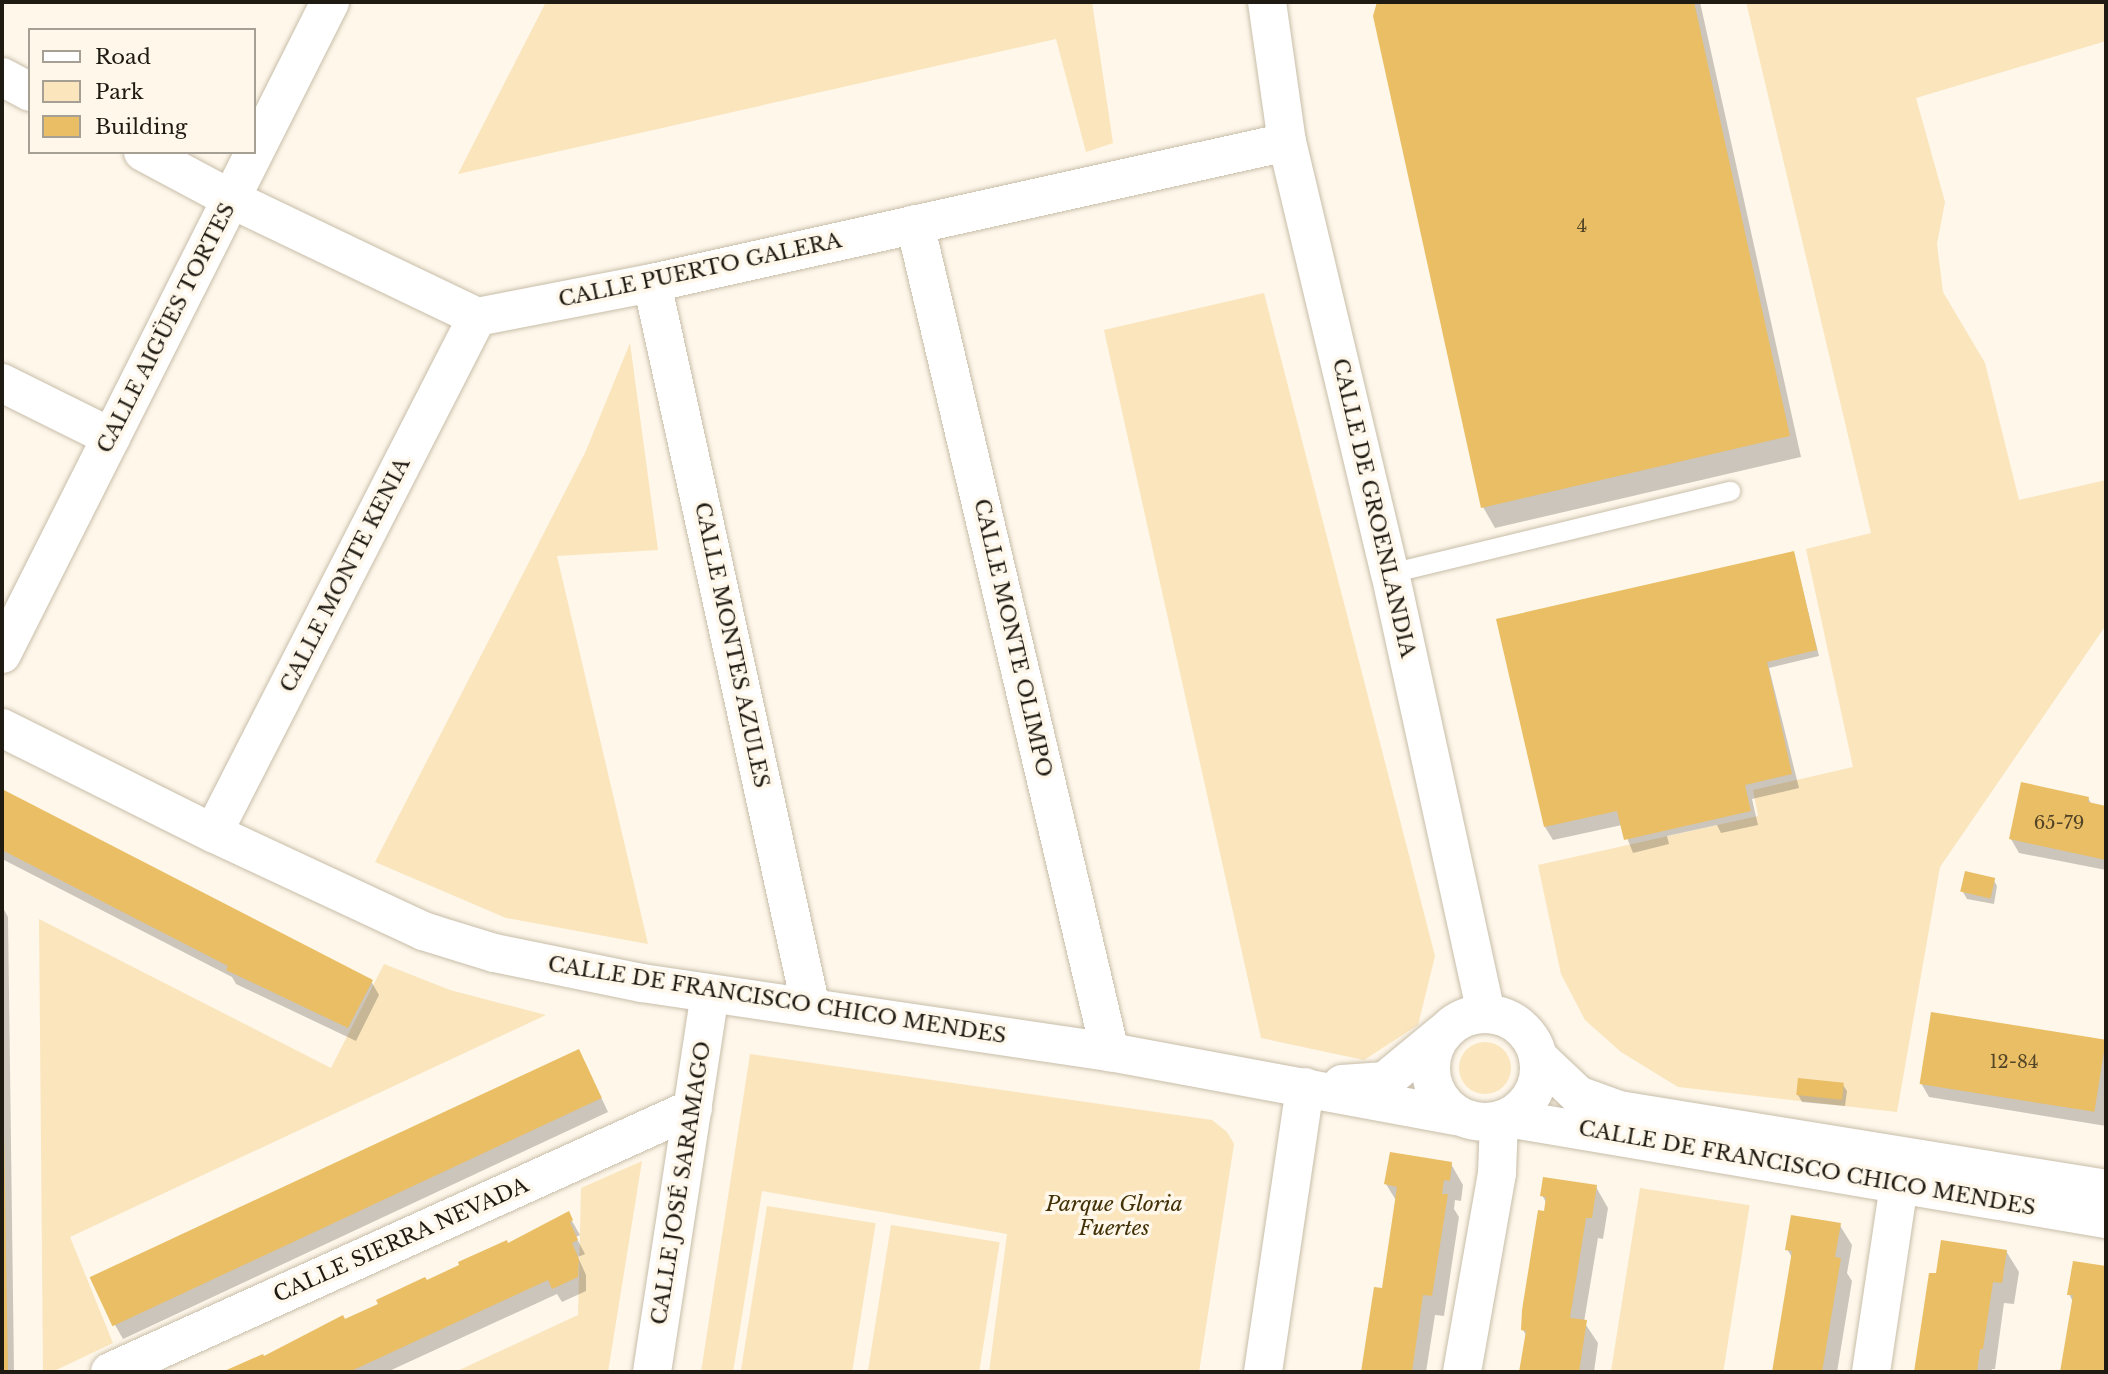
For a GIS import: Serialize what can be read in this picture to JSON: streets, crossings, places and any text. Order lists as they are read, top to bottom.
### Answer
{
  "streets": {
    "street": [
      "CALLE PUERTO GALERA",
      "CALLE AIGÜES TORTES",
      "CALLE DE GROENLANDIA",
      "CALLE MONTE KENIA",
      "CALLE MONTE OLIMPO",
      "CALLE MONTES AZULES",
      "CALLE DE FRANCISCO CHICO MENDES",
      "CALLE JOSÉ SARAMAGO",
      "CALLE SIERRA NEVADA"
    ]
  },
  "crossings": [
    ["CALLE PUERTO GALERA", "CALLE DE GROENLANDIA"],
    ["CALLE PUERTO GALERA", "CALLE MONTE KENIA"],
    ["CALLE PUERTO GALERA", "CALLE MONTE OLIMPO"],
    ["CALLE PUERTO GALERA", "CALLE MONTES AZULES"],
    ["CALLE DE GROENLANDIA", "CALLE DE FRANCISCO CHICO MENDES"],
    ["CALLE MONTE KENIA", "CALLE DE FRANCISCO CHICO MENDES"],
    ["CALLE MONTE OLIMPO", "CALLE DE FRANCISCO CHICO MENDES"],
    ["CALLE MONTES AZULES", "CALLE DE FRANCISCO CHICO MENDES"],
    ["CALLE DE FRANCISCO CHICO MENDES", "CALLE JOSÉ SARAMAGO"],
    ["CALLE JOSÉ SARAMAGO", "CALLE SIERRA NEVADA"]
  ],
  "parks": ["Parque Gloria Fuertes"],
  "house_numbers": ["4", "65-79", "12-84"],
  "legend": ["Road", "Park", "Building"]
}
